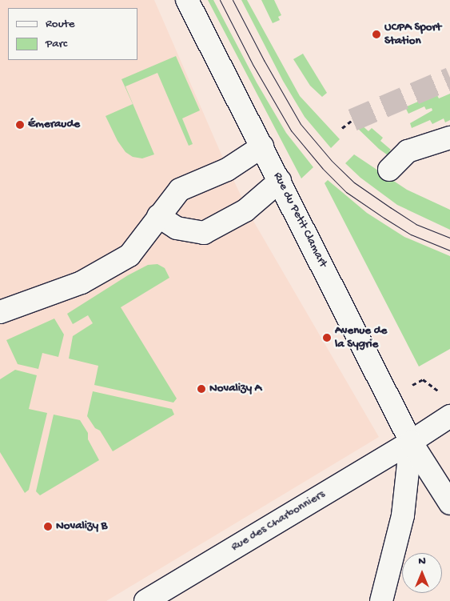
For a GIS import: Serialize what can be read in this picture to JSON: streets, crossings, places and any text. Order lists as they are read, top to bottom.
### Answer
{
  "streets": {
    "street": ["Rue du Petit Clamart", "Rue des Charbonniers"]
  },
  "crossings": [
    ["Rue du Petit Clamart", "Rue des Charbonniers"]
  ],
  "places": [
    "UCPA Sport Station",
    "Émeraude",
    "Avenue de la Sygrie",
    "Novalizy A",
    "Novalizy B"
  ],
  "legend": ["Route", "Parc"],
  "north": "top"
}
